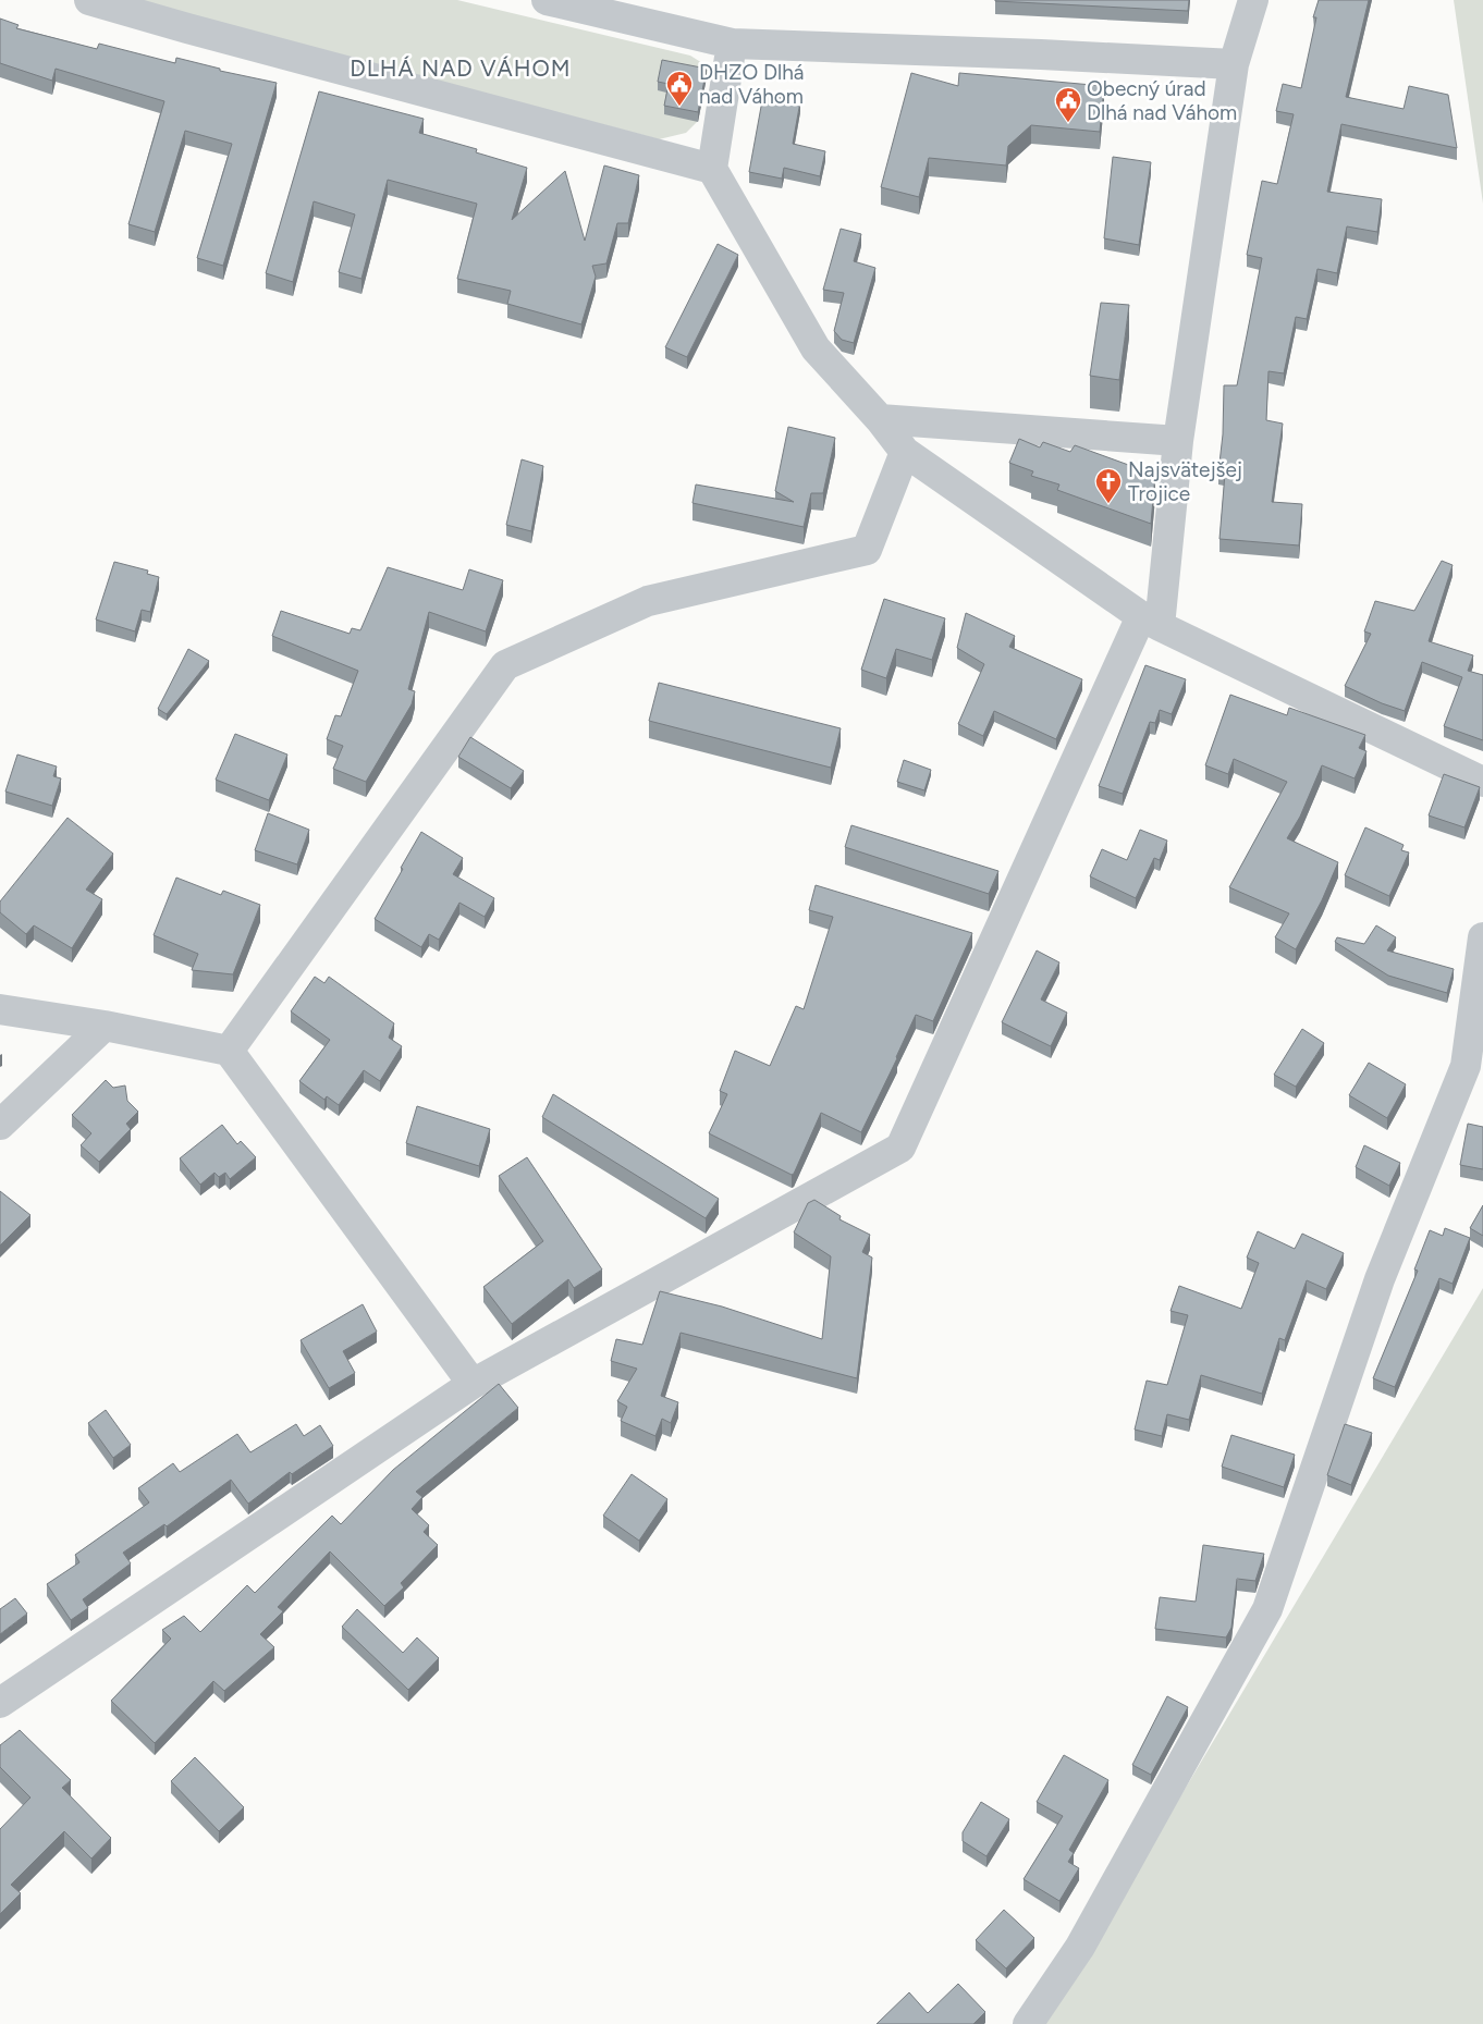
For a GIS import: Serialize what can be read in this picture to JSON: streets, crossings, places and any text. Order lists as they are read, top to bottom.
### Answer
{
  "districts": ["DLHÁ NAD VÁHOM"],
  "places": {
    "public building": ["DHZO Dlhá nad Váhom", "Obecný úrad Dlhá nad Váhom"],
    "church": ["Najsvätejšej Trojice"]
  }
}
